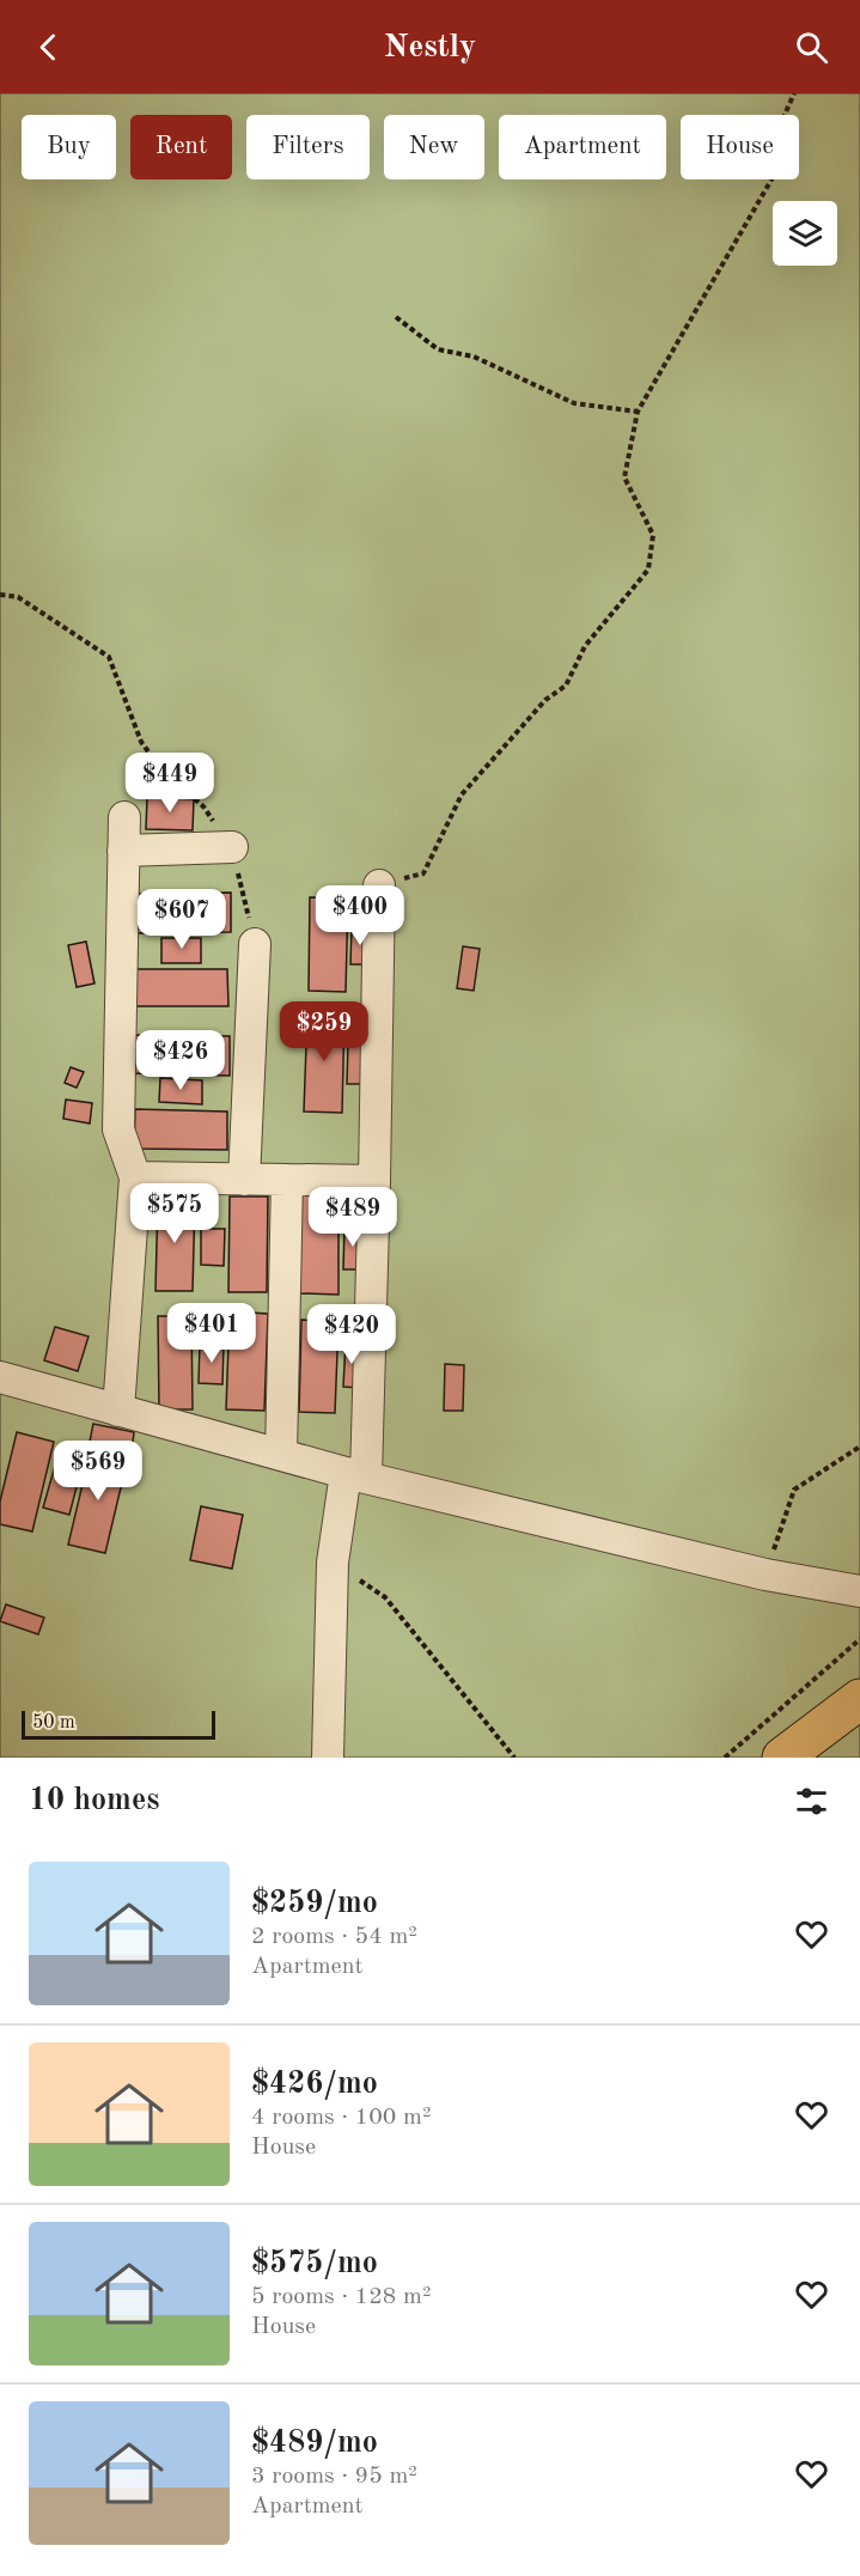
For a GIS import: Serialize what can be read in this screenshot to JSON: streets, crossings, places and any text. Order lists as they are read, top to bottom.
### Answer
{
  "scale_bar": "50 m",
  "page": {
    "header": "Nestly",
    "chip": [
      "Buy",
      "Rent",
      "Filters",
      "New",
      "Apartment",
      "House"
    ],
    "price": [
      "$449",
      "$400",
      "$607",
      "$259",
      "$426",
      "$575",
      "$489",
      "$401",
      "$420",
      "$569"
    ],
    "scale": "50 m",
    "heading": "10 homes",
    "list": [
      {
        "name": "$259/mo",
        "note": "2 rooms · 54 m² · Apartment"
      },
      {
        "name": "$426/mo",
        "note": "4 rooms · 100 m² · House"
      },
      {
        "name": "$575/mo",
        "note": "5 rooms · 128 m² · House"
      },
      {
        "name": "$489/mo",
        "note": "3 rooms · 95 m² · Apartment"
      }
    ]
  }
}
